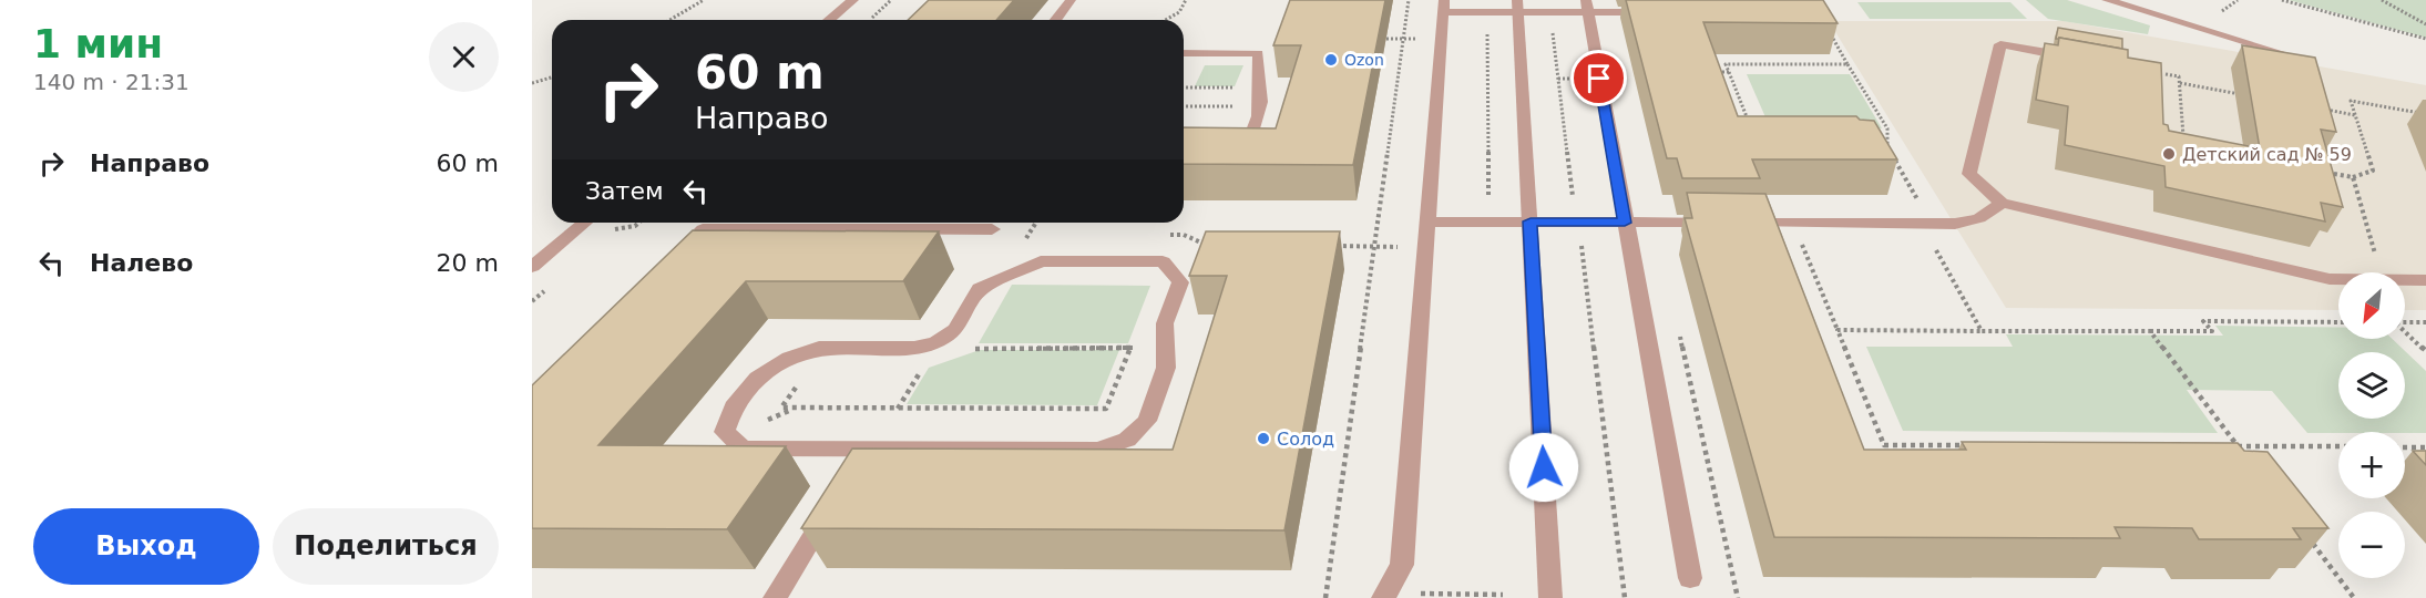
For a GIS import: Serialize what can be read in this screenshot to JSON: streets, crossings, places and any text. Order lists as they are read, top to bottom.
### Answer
{
  "places": ["Ozon", "Детский сад № 59", "Солод"],
  "north": "bottom left",
  "page": {
    "heading": ["1 мин", "140 m · 21:31"],
    "turn": ["60 m", "Направо"],
    "list": [
      {
        "name": "Направо",
        "value": "60 m"
      },
      {
        "name": "Налево",
        "value": "20 m"
      }
    ],
    "then": "Затем",
    "map_buttons": ["+", "−"],
    "buttons": ["Выход", "Поделиться"]
  }
}
